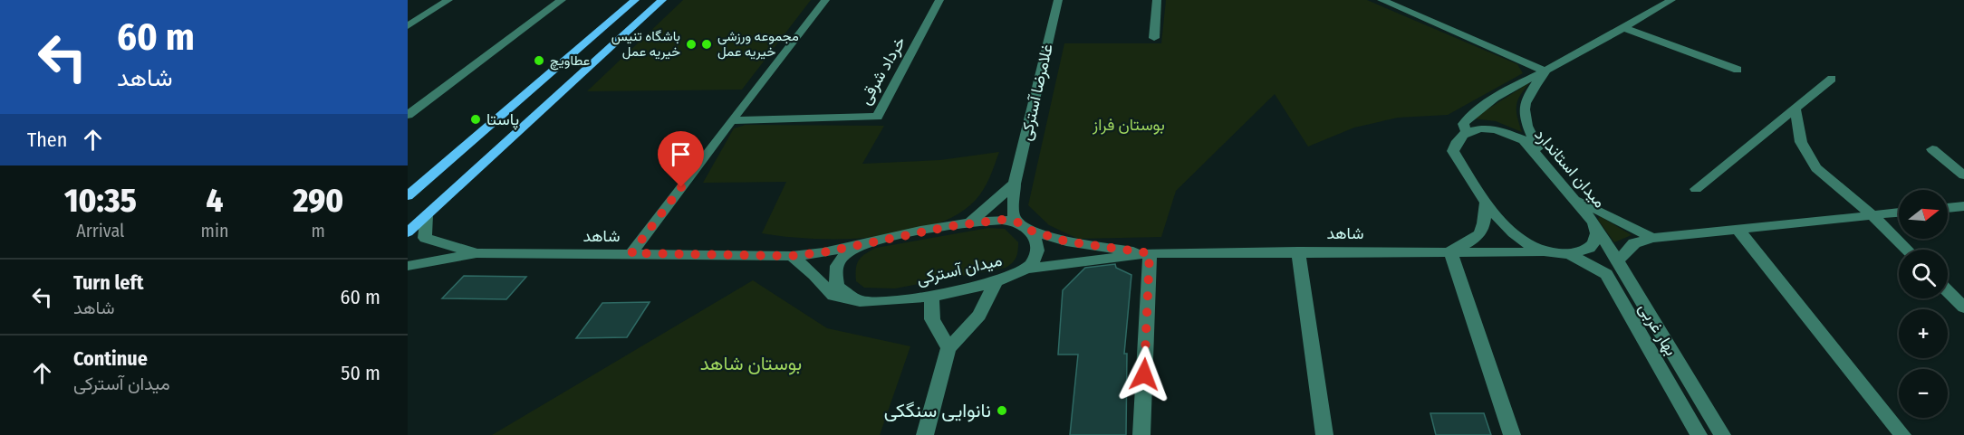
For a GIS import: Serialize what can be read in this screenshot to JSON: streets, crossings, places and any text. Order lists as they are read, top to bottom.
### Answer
{
  "streets": {
    "street": [
      "خرداد شرقی",
      "غلامرضا آسترکی",
      "میدان استاندارد",
      "شاهد",
      "میدان آسترکی",
      "بهار غربی"
    ]
  },
  "crossings": [
    ["میدان استاندارد", "شاهد"],
    ["میدان استاندارد", "بهار غربی"],
    ["شاهد", "میدان آسترکی"]
  ],
  "parks": ["بوستان فراز", "بوستان شاهد"],
  "places": [
    "باشگاه تنیس خیریه عمل",
    "مجموعه ورزشی خیریه عمل",
    "عطاویچ",
    "پاستا",
    "نانوایی سنگکی"
  ],
  "north": "right",
  "page": {
    "turn": ["60 m", "شاهد"],
    "then": "Then",
    "eta": [
      "10:35",
      "Arrival",
      "4",
      "min",
      "290",
      "m"
    ],
    "map_buttons": ["+", "−"],
    "list": [
      {
        "name": "Turn left",
        "note": "شاهد",
        "value": "60 m"
      },
      {
        "name": "Continue",
        "note": "میدان آسترکی",
        "value": "50 m"
      }
    ]
  }
}
